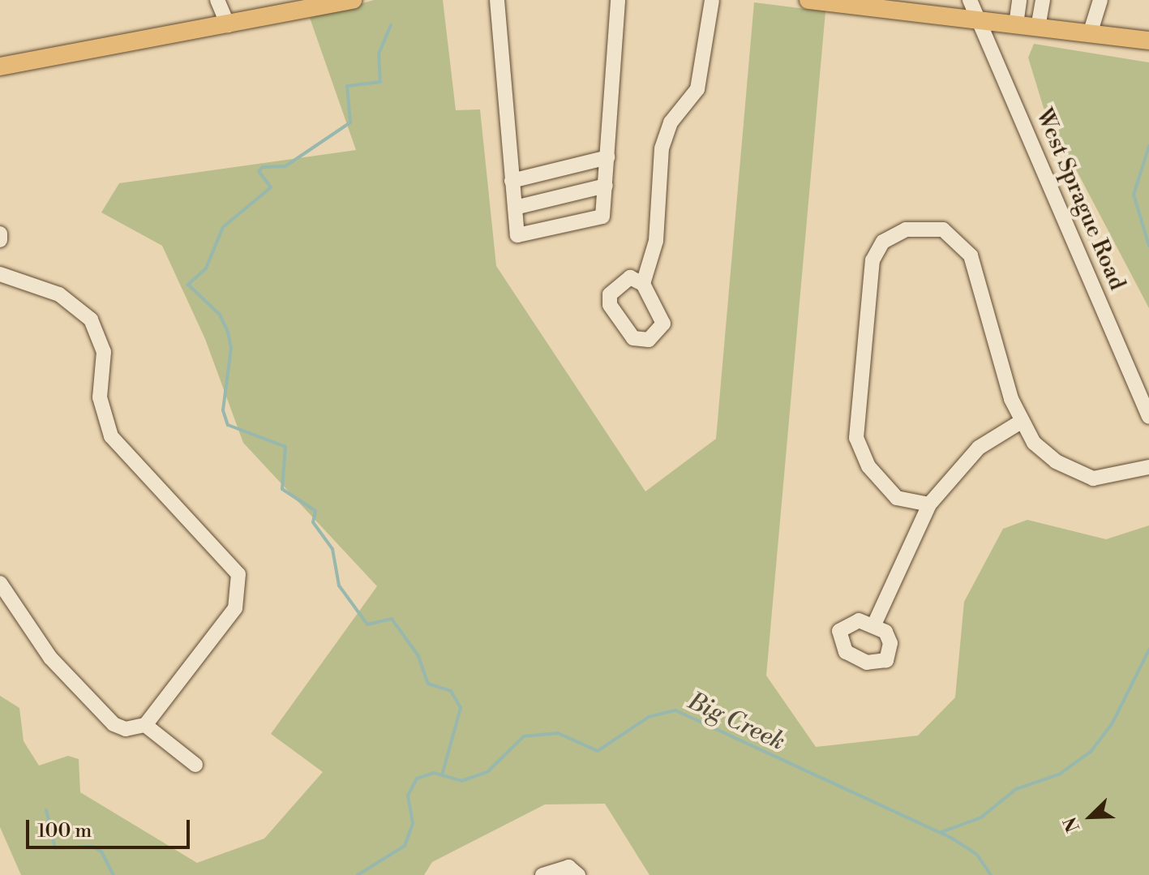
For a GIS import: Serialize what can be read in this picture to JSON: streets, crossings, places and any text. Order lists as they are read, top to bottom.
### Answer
{
  "streets": {
    "street": ["West Sprague Road"]
  },
  "water": ["Big Creek"],
  "scale_bar": "100 m",
  "north": "bottom left"
}
